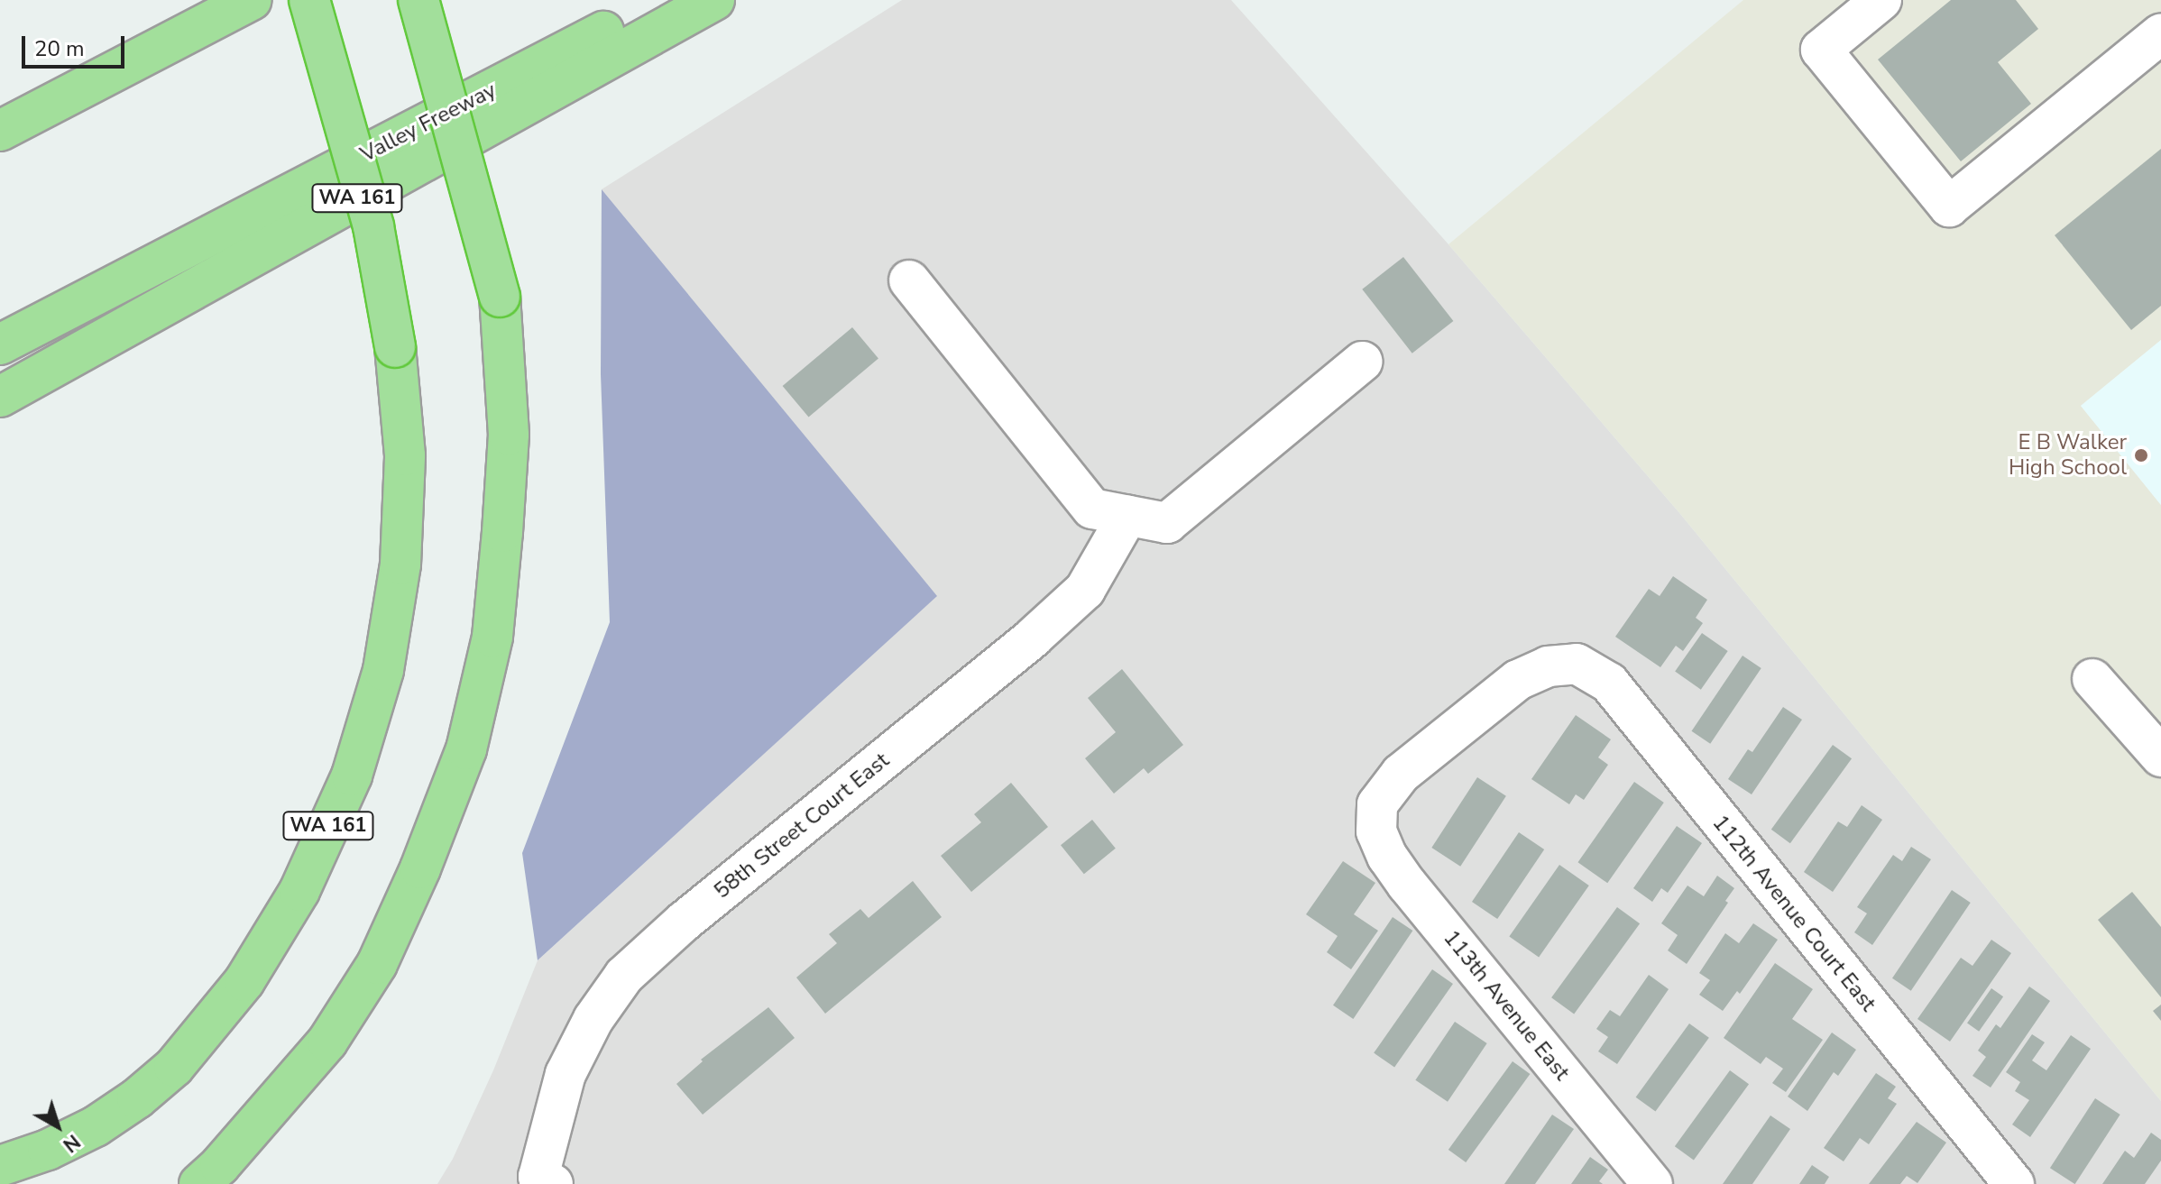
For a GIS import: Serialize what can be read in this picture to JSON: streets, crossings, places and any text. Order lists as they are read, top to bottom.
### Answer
{
  "streets": {
    "highway": ["Valley Freeway", "WA 161"],
    "street": ["58th Street Court East", "112th Avenue Court East", "113th Avenue East"]
  },
  "crossings": [
    ["112th Avenue Court East", "113th Avenue East"]
  ],
  "places": ["E B Walker High School"],
  "scale_bar": "20 m",
  "north": "bottom right"
}
